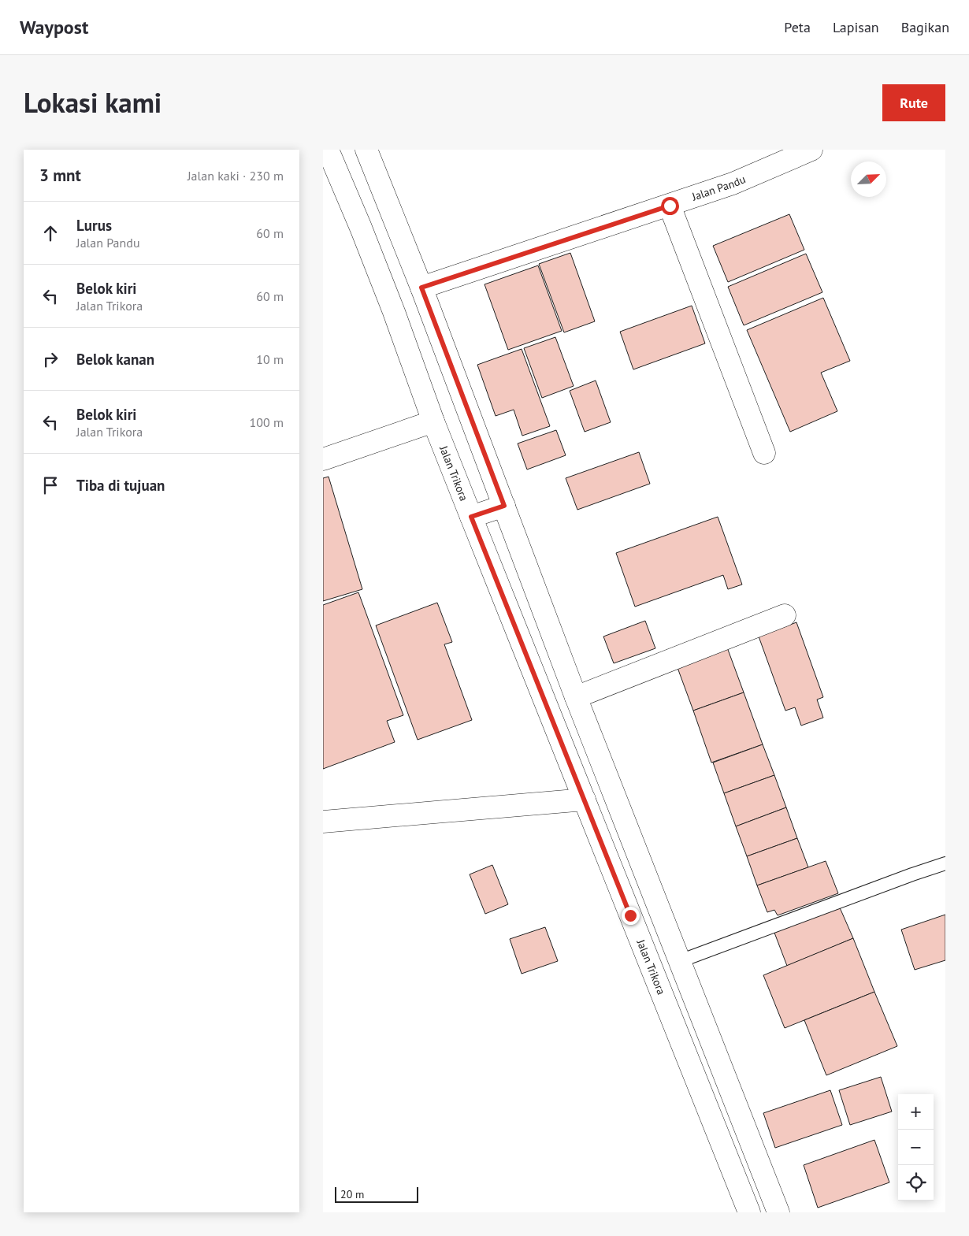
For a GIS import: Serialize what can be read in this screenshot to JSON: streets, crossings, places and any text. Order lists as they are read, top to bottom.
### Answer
{
  "streets": {
    "main road": ["Jalan Pandu", "Jalan Trikora"]
  },
  "scale_bar": "20 m",
  "north": "top right",
  "page": {
    "header": "Waypost",
    "nav": ["Peta", "Lapisan", "Bagikan"],
    "title": "Lokasi kami",
    "buttons": "Rute",
    "heading": ["3 mnt", "Jalan kaki · 230 m"],
    "list": [
      ["Lurus", "Jalan Pandu", "60 m"],
      ["Belok kiri", "Jalan Trikora", "60 m"],
      ["Belok kanan", "10 m"],
      ["Belok kiri", "Jalan Trikora", "100 m"],
      "Tiba di tujuan"
    ],
    "map_buttons": ["+", "−"],
    "scale": "20 m"
  }
}
